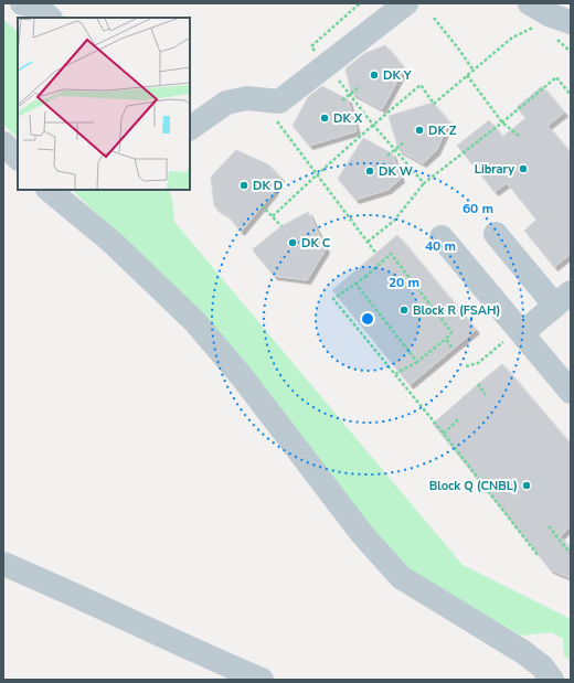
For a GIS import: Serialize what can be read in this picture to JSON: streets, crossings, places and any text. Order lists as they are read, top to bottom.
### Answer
{
  "places": [
    "DK Y",
    "DK X",
    "DK Z",
    "Library",
    "DK W",
    "DK D",
    "DK C",
    "Block R (FSAH)",
    "Block Q (CNBL)"
  ],
  "rings": ["60 m", "40 m", "20 m"]
}
